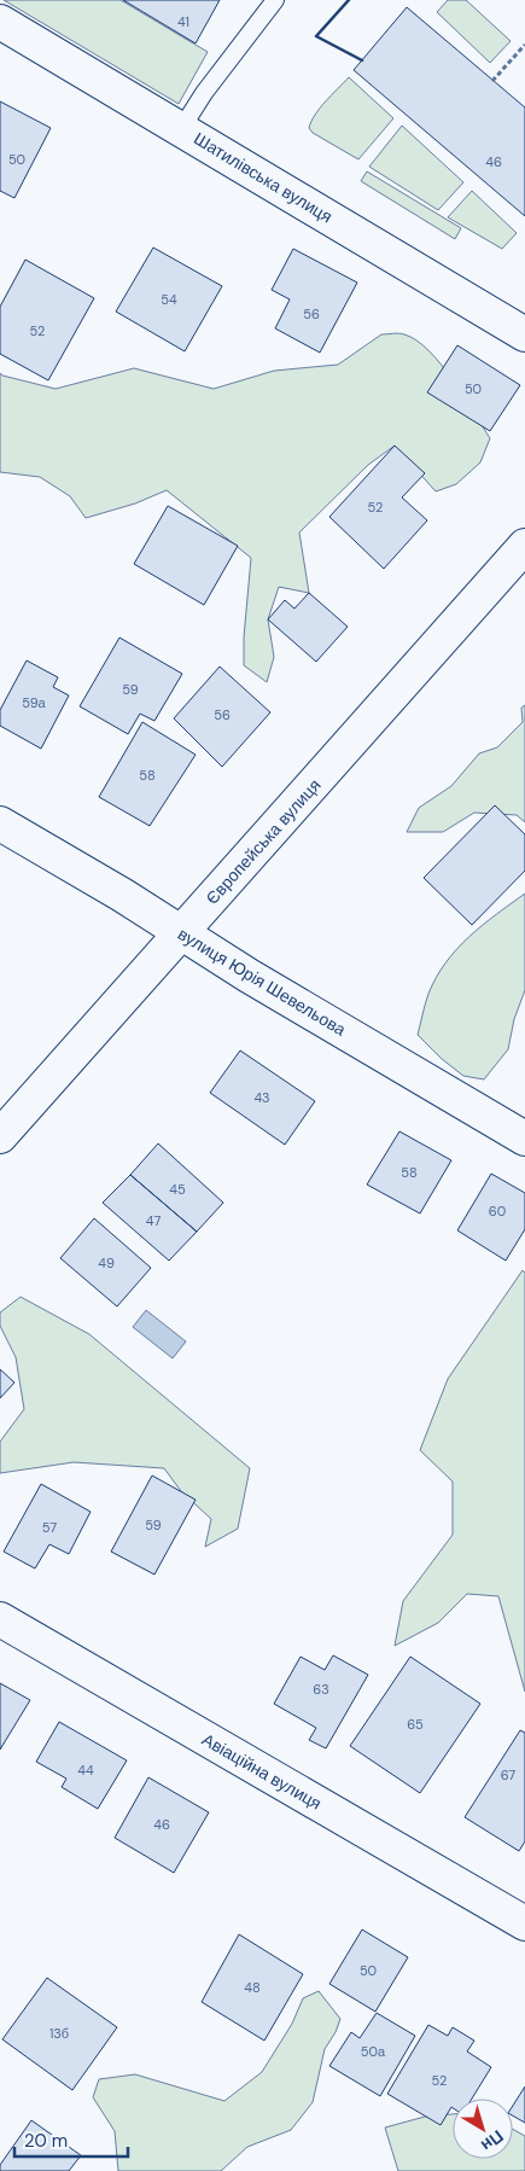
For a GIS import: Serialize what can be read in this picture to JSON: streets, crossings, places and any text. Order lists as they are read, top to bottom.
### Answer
{
  "streets": {
    "street": [
      "Шатилівська вулиця",
      "Європейська вулиця",
      "вулиця Юрія Шевельова",
      "Авіаційна вулиця"
    ]
  },
  "crossings": [
    ["Європейська вулиця", "вулиця Юрія Шевельова"]
  ],
  "house_numbers": [
    "41",
    "50",
    "46",
    "54",
    "56",
    "52",
    "50",
    "52",
    "59",
    "59а",
    "56",
    "58",
    "43",
    "58",
    "45",
    "60",
    "47",
    "49",
    "59",
    "57",
    "63",
    "65",
    "44",
    "67",
    "46",
    "50",
    "48",
    "13б",
    "50а",
    "52"
  ],
  "scale_bar": "20 m",
  "north": "bottom right"
}
